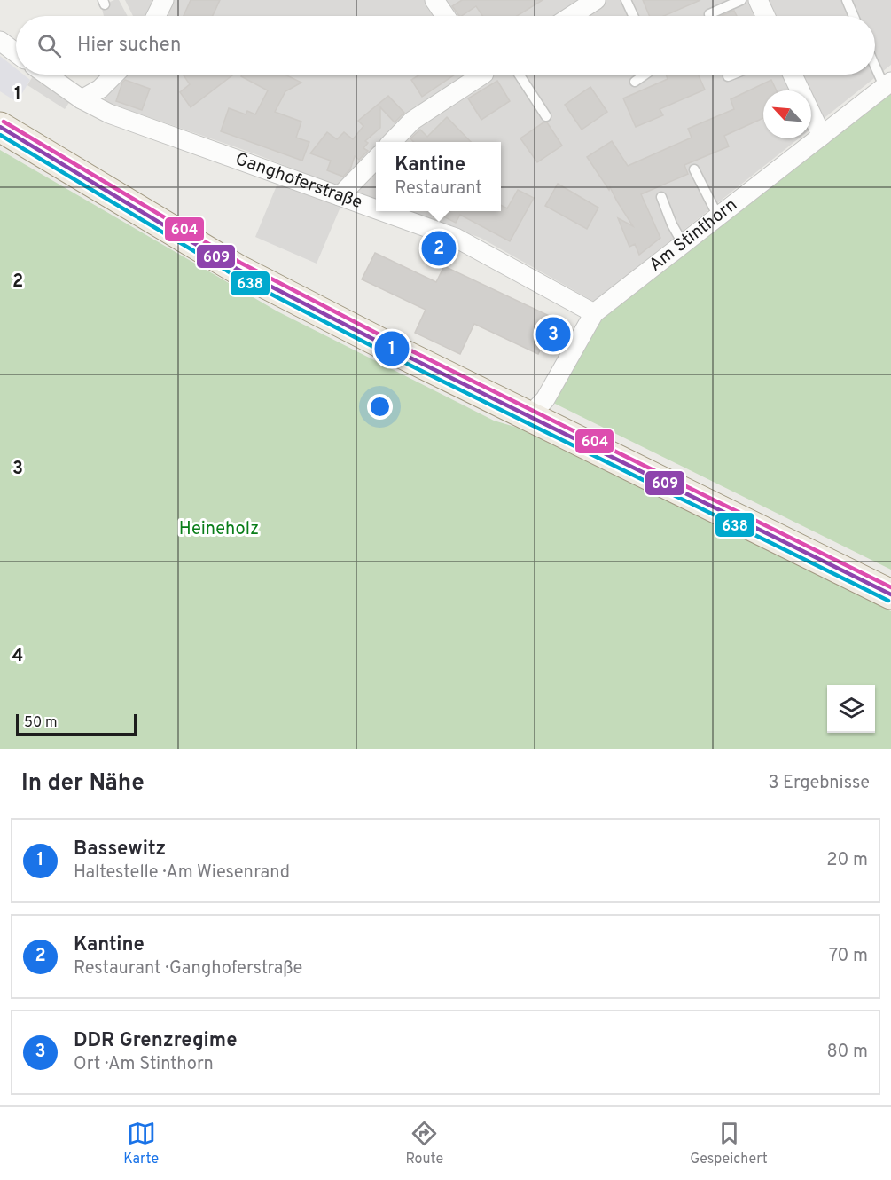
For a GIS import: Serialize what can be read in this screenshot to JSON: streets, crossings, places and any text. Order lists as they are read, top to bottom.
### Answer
{
  "streets": {
    "street": ["Ganghoferstraße", "Am Stinthorn"]
  },
  "crossings": [
    ["Ganghoferstraße", "Am Stinthorn"]
  ],
  "parks": ["Heineholz"],
  "lines": ["transit line 604", "transit line 609", "transit line 638"],
  "scale_bar": "50 m",
  "north": "top left",
  "page": {
    "search": "Hier suchen",
    "popup": ["Kantine", "Restaurant"],
    "pins": ["2", "3", "1"],
    "scale": "50 m",
    "heading": ["In der Nähe", "3 Ergebnisse"],
    "list": [
      {
        "mark": "1",
        "name": "Bassewitz",
        "note": "Haltestelle · Am Wiesenrand",
        "value": "20 m"
      },
      {
        "mark": "2",
        "name": "Kantine",
        "note": "Restaurant · Ganghoferstraße",
        "value": "70 m"
      },
      {
        "mark": "3",
        "name": "DDR Grenzregime",
        "note": "Ort · Am Stinthorn",
        "value": "80 m"
      }
    ],
    "nav": ["Karte", "Route", "Gespeichert"]
  },
  "grid": {
    "rows": [
      "1",
      "2",
      "3",
      "4"
    ]
  }
}
